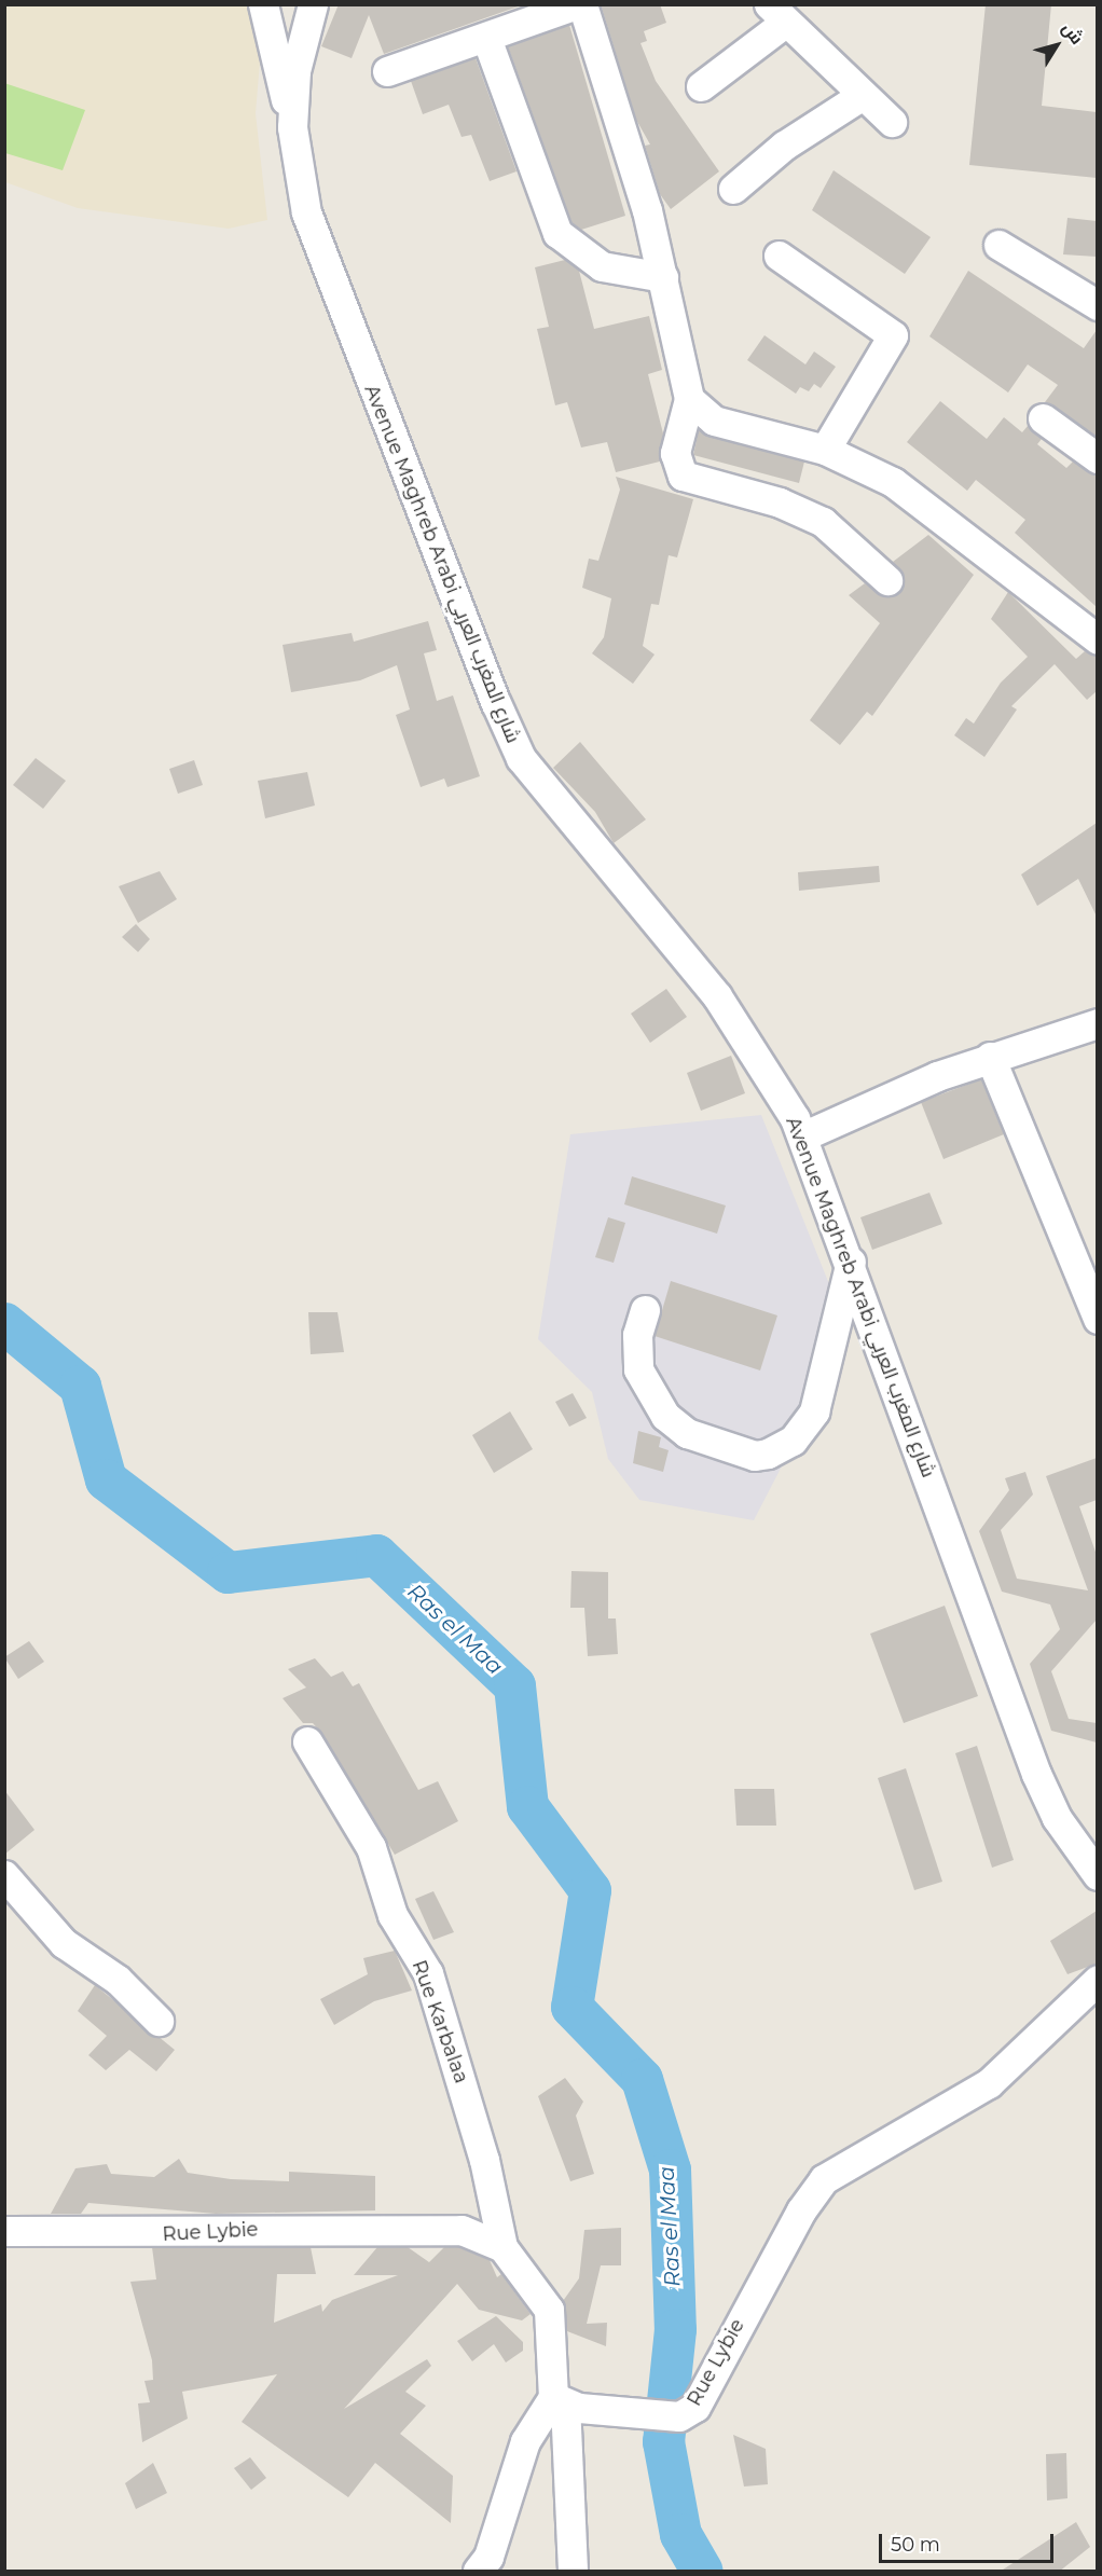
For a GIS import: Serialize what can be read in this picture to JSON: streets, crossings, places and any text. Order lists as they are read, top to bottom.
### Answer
{
  "streets": {
    "street": ["Avenue Maghreb Arabi شارع المغرب العربي", "Rue Karbalaa", "Rue Lybie"]
  },
  "crossings": [
    ["Rue Karbalaa", "Rue Lybie"]
  ],
  "water": ["Ras el Maa"],
  "scale_bar": "50 m",
  "north": "top right"
}
